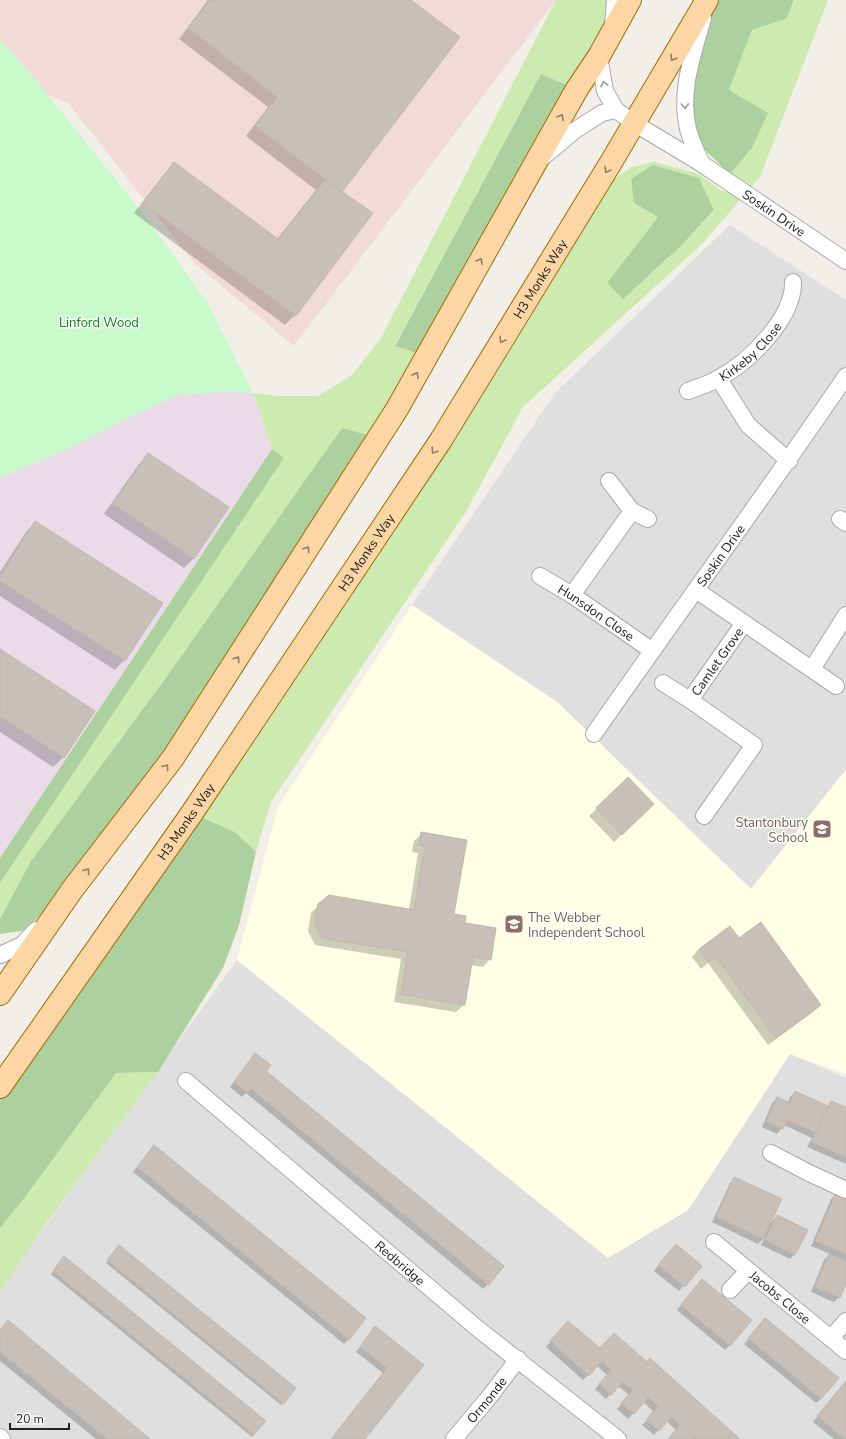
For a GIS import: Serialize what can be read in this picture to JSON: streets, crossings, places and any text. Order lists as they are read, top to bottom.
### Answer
{
  "streets": {
    "main road": ["H3 Monks Way"],
    "street": [
      "Soskin Drive",
      "Kirkeby Close",
      "Hunsdon Close",
      "Camlet Grove",
      "Redbridge",
      "Jacobs Close",
      "Ormonde"
    ]
  },
  "crossings": [
    ["Soskin Drive", "H3 Monks Way"],
    ["Soskin Drive", "Hunsdon Close"],
    ["Soskin Drive", "Camlet Grove"],
    ["Redbridge", "Ormonde"]
  ],
  "parks": ["Linford Wood"],
  "places": {
    "school or university": ["Stantonbury School", "The Webber Independent School"]
  },
  "scale_bar": "20 m"
}
